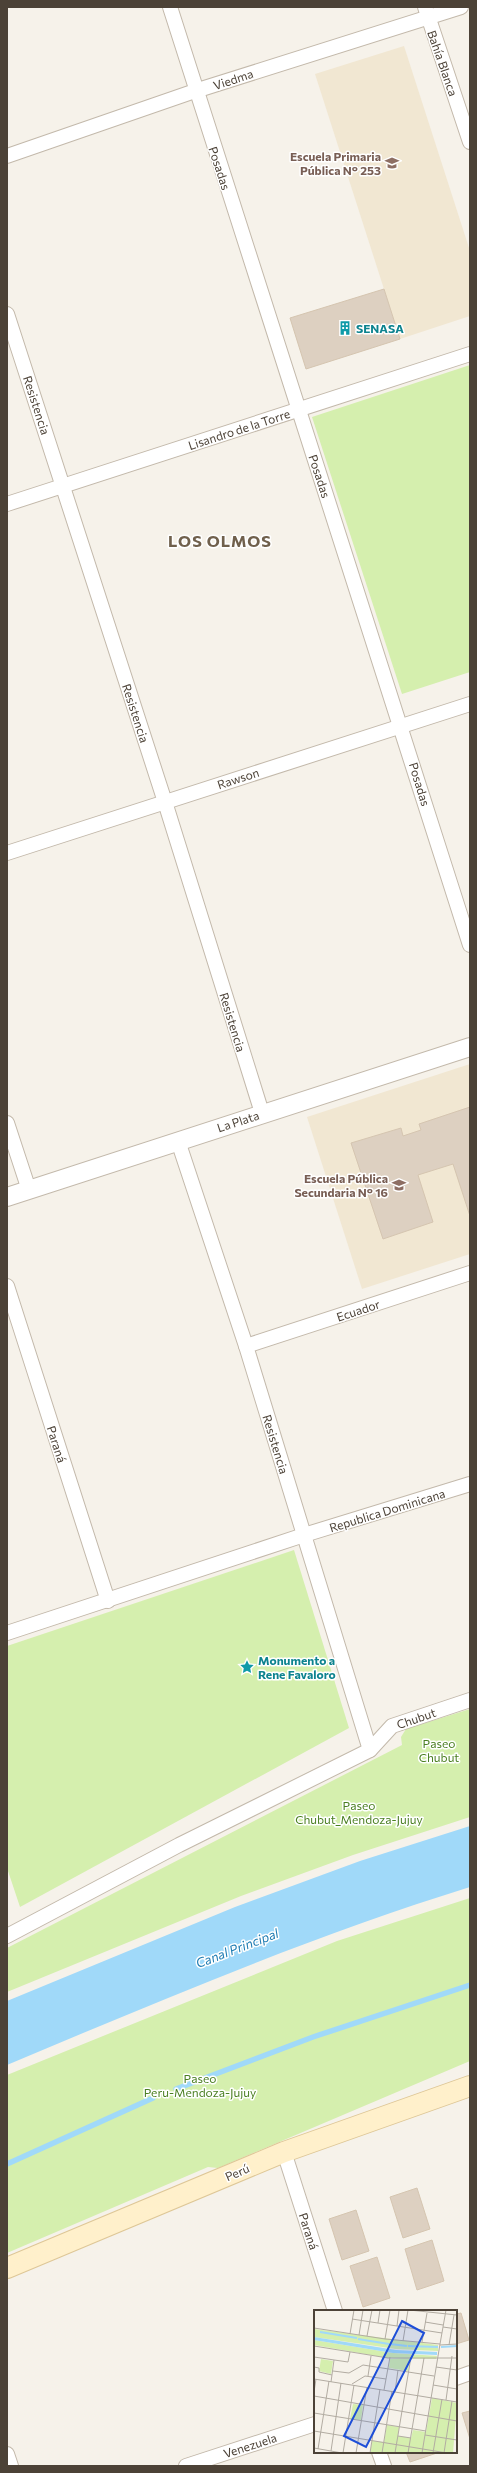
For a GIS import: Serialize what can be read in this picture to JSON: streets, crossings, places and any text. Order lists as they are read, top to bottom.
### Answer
{
  "streets": {
    "main road": ["Perú"],
    "street": [
      "Bahía Blanca",
      "Viedma",
      "Posadas",
      "Resistencia",
      "Lisandro de la Torre",
      "Rawson",
      "La Plata",
      "Ecuador",
      "Paraná",
      "Republica Dominicana",
      "Chubut",
      "Venezuela"
    ]
  },
  "crossings": [
    ["Bahía Blanca", "Viedma"],
    ["Viedma", "Posadas"],
    ["Posadas", "Lisandro de la Torre"],
    ["Posadas", "Rawson"],
    ["Resistencia", "Lisandro de la Torre"],
    ["Resistencia", "Rawson"],
    ["Resistencia", "La Plata"],
    ["Resistencia", "Ecuador"],
    ["Resistencia", "Republica Dominicana"],
    ["Resistencia", "Chubut"],
    ["Paraná", "Republica Dominicana"],
    ["Paraná", "Perú"]
  ],
  "districts": ["LOS OLMOS"],
  "water": ["Canal Principal"],
  "parks": ["Paseo Chubut", "Paseo Chubut_Mendoza-Jujuy", "Paseo Peru-Mendoza-Jujuy"],
  "places": {
    "school or university": ["Escuela Primaria Pública N° 253", "Escuela Pública Secundaria N° 16"],
    "building": ["SENASA"],
    "place": ["Monumento a Rene Favaloro"]
  }
}
